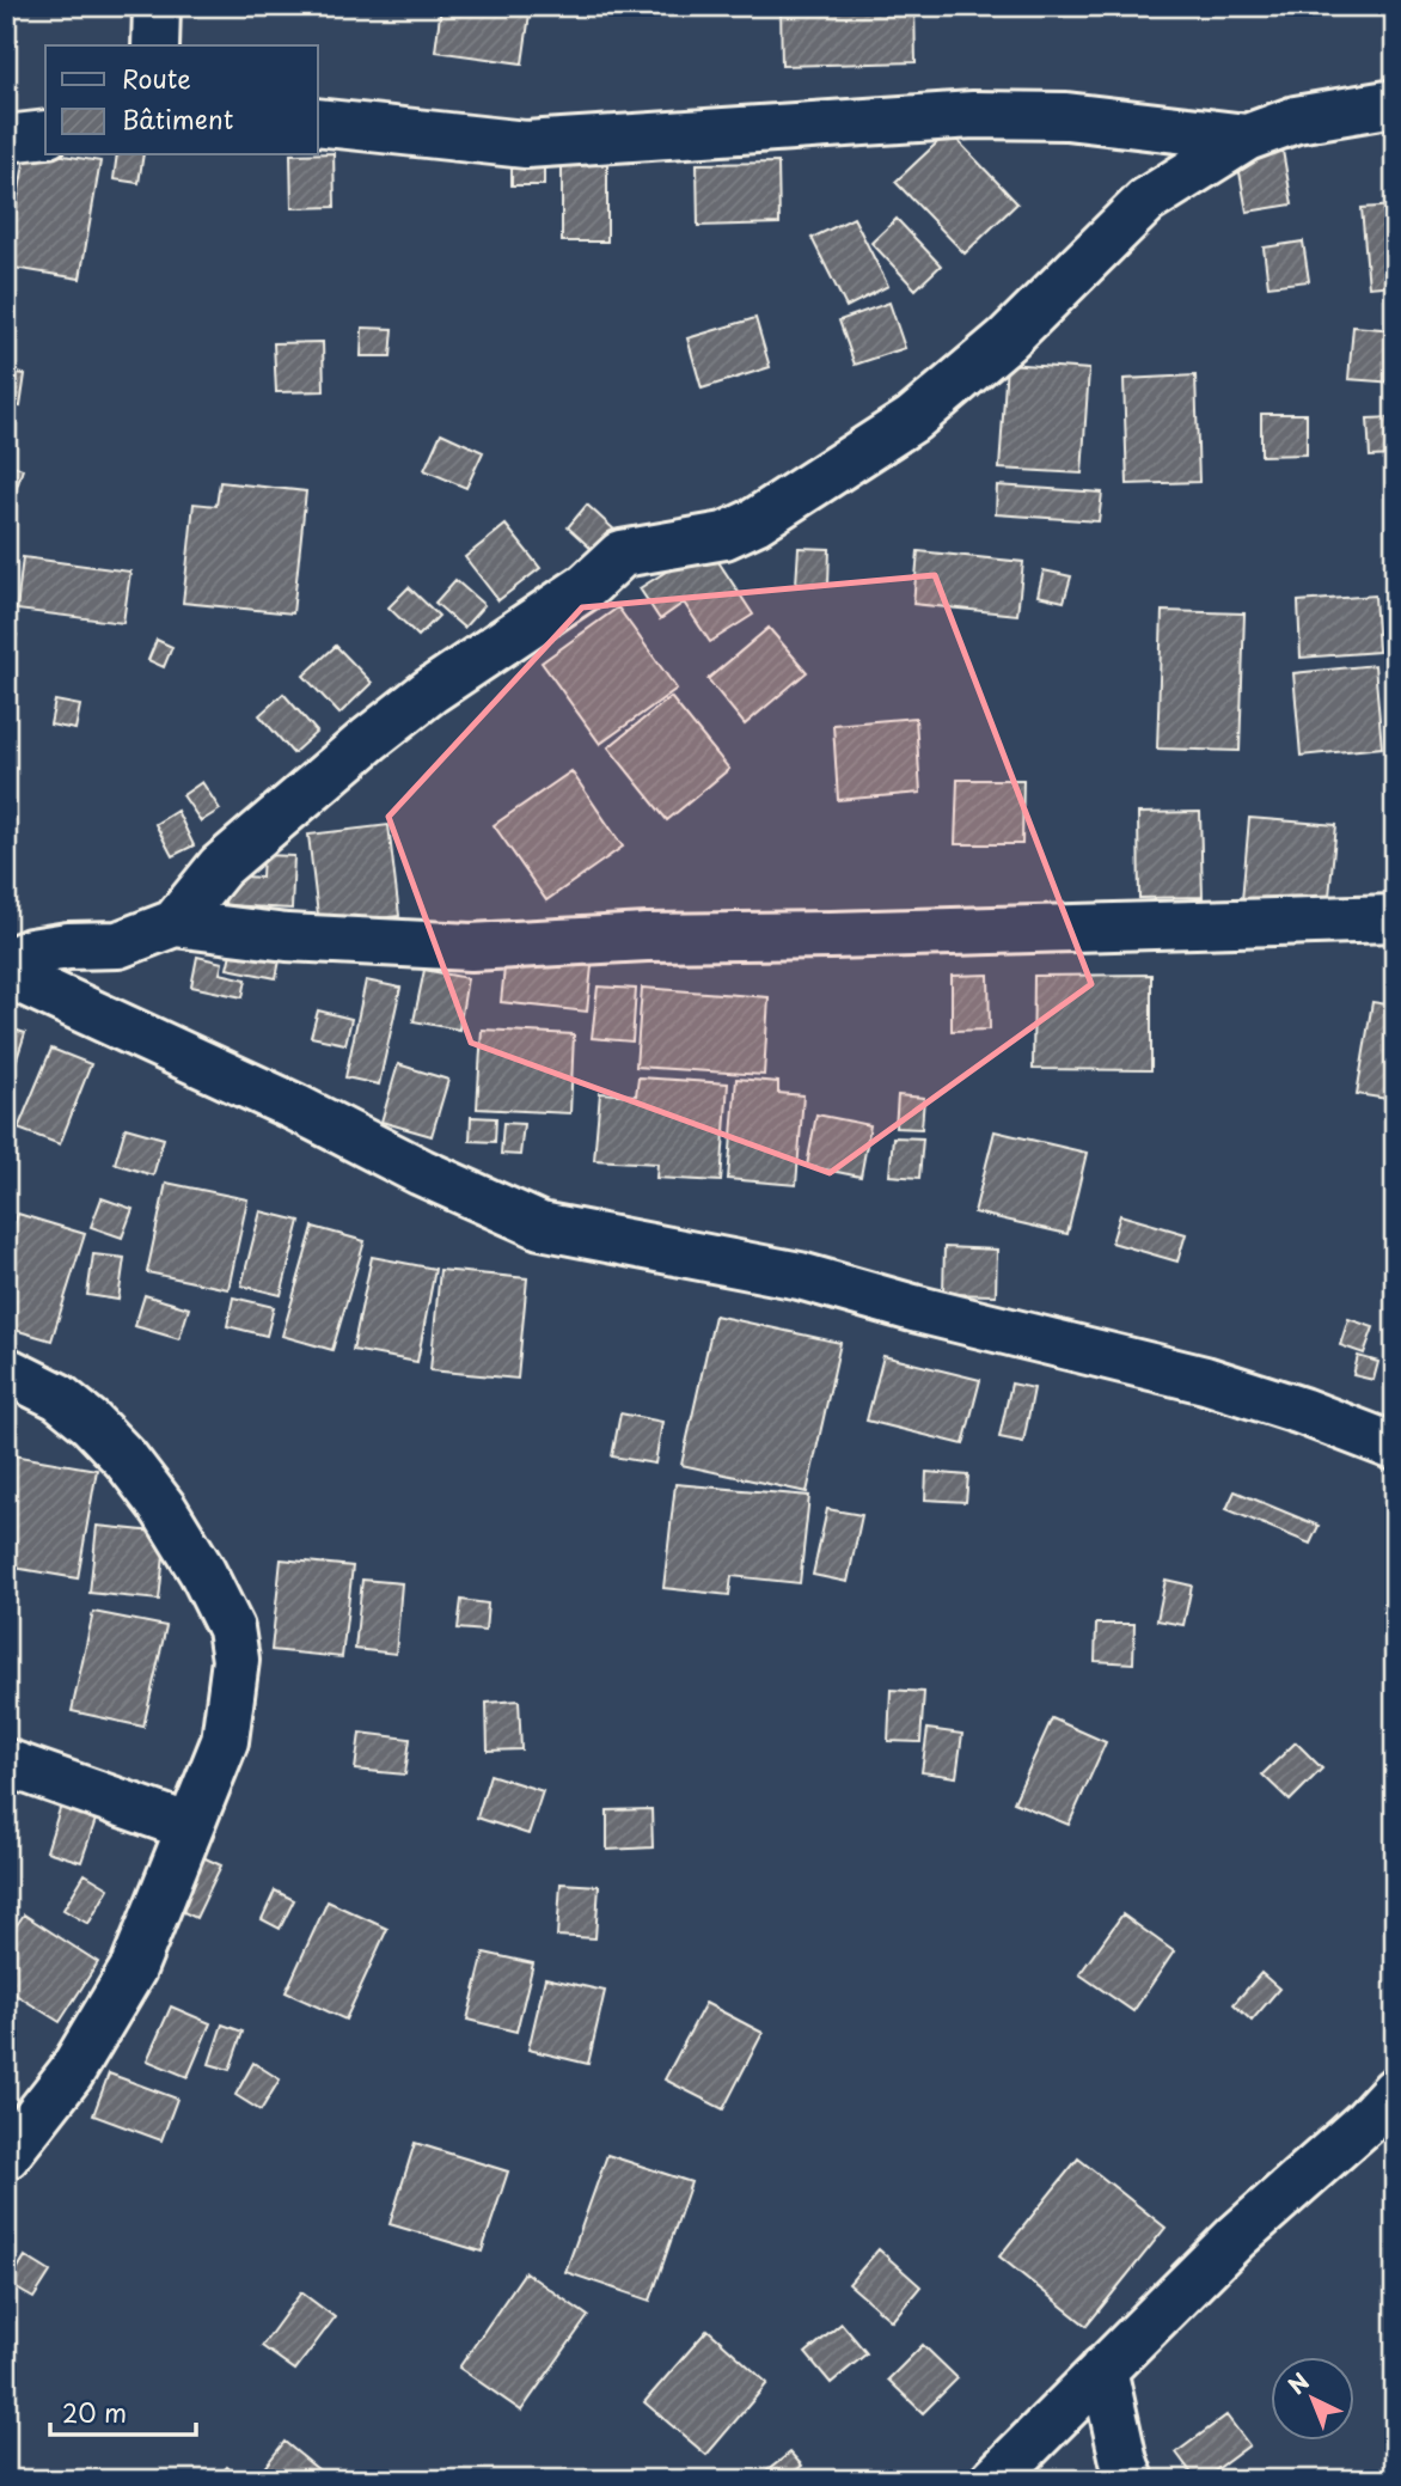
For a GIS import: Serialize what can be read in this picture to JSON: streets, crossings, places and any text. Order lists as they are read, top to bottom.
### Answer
{
  "legend": ["Route", "Bâtiment"],
  "scale_bar": "20 m",
  "north": "top left"
}
